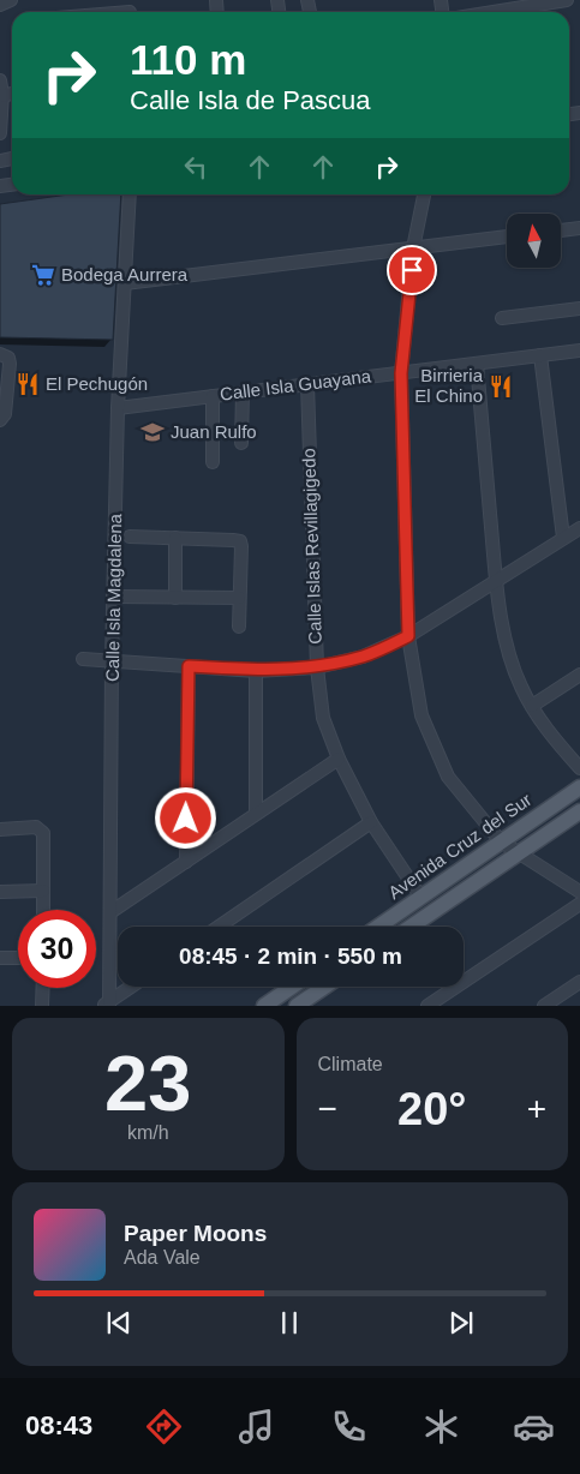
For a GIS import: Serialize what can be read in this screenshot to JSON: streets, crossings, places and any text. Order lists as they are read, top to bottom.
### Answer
{
  "streets": {
    "main road": ["Avenida Cruz del Sur"],
    "street": ["Calle Isla Guayana", "Calle Islas Revillagigedo", "Calle Isla Magdalena"]
  },
  "crossings": [
    ["Calle Isla Guayana", "Calle Islas Revillagigedo"],
    ["Calle Isla Guayana", "Calle Isla Magdalena"],
    ["Calle Islas Revillagigedo", "Avenida Cruz del Sur"]
  ],
  "places": {
    "supermarket": ["Bodega Aurrera"],
    "restaurant": ["El Pechugón", "Birrieria El Chino"],
    "school or university": ["Juan Rulfo"]
  },
  "north": "top",
  "page": {
    "turn": ["110 m", "Calle Isla de Pascua"],
    "limit": "30",
    "trip": "08:45 · 2 min · 550 m",
    "tile": [
      ["23", "km/h"],
      "Climate"
    ],
    "heat": ["−", "20°", "+"],
    "song": ["Paper Moons", "Ada Vale"],
    "tabs": "08:43"
  }
}
